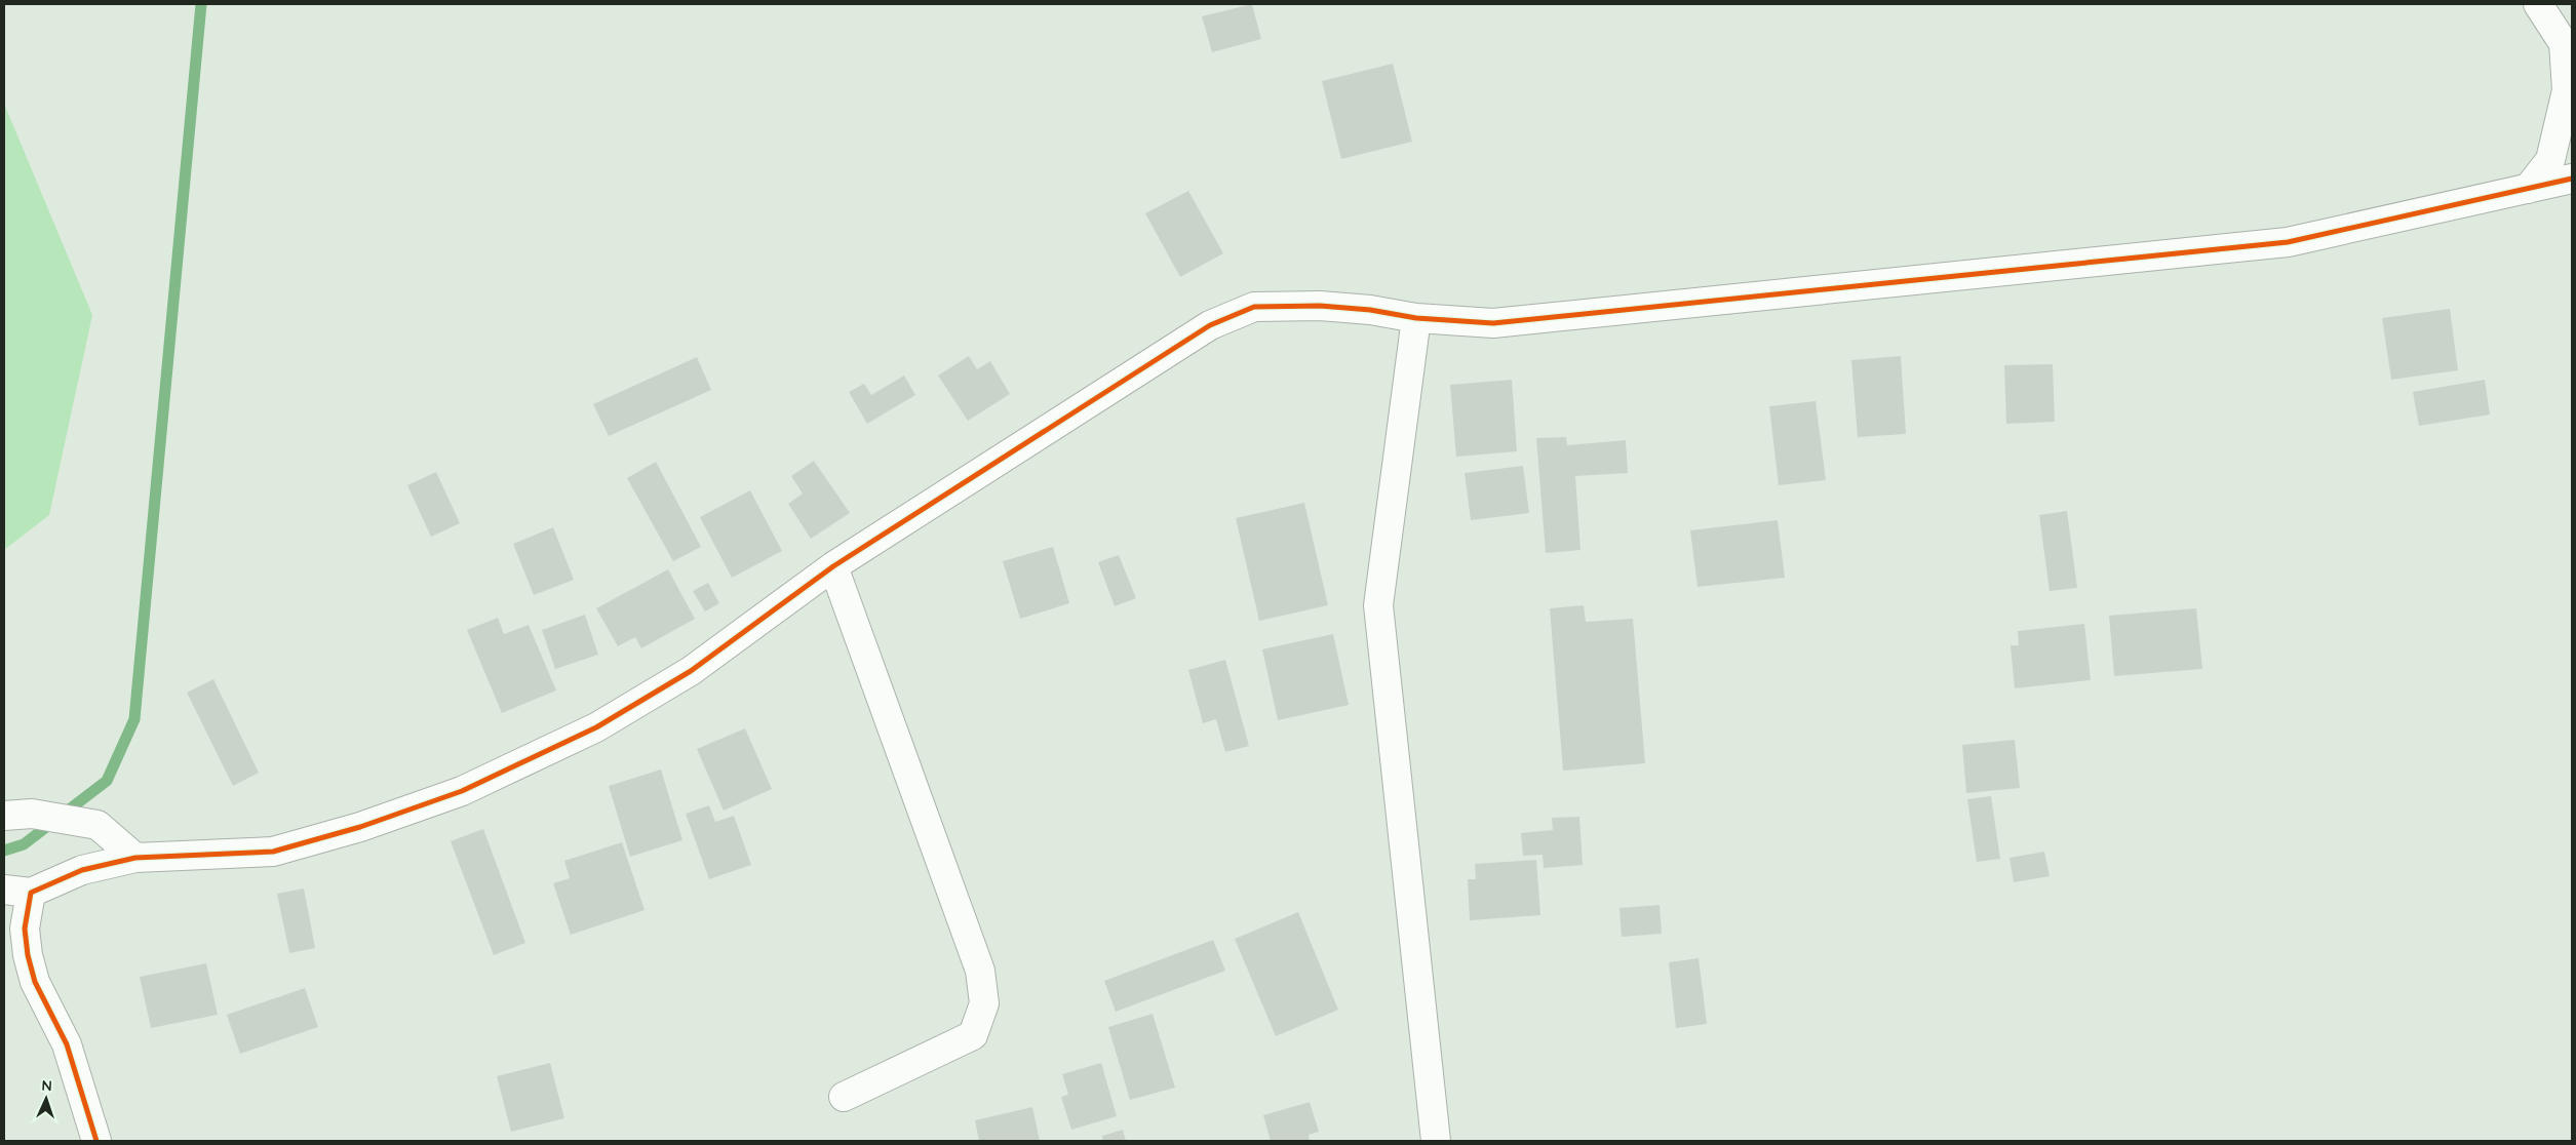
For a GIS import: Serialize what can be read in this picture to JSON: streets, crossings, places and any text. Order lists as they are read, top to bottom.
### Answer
{
  "north": "top"
}
